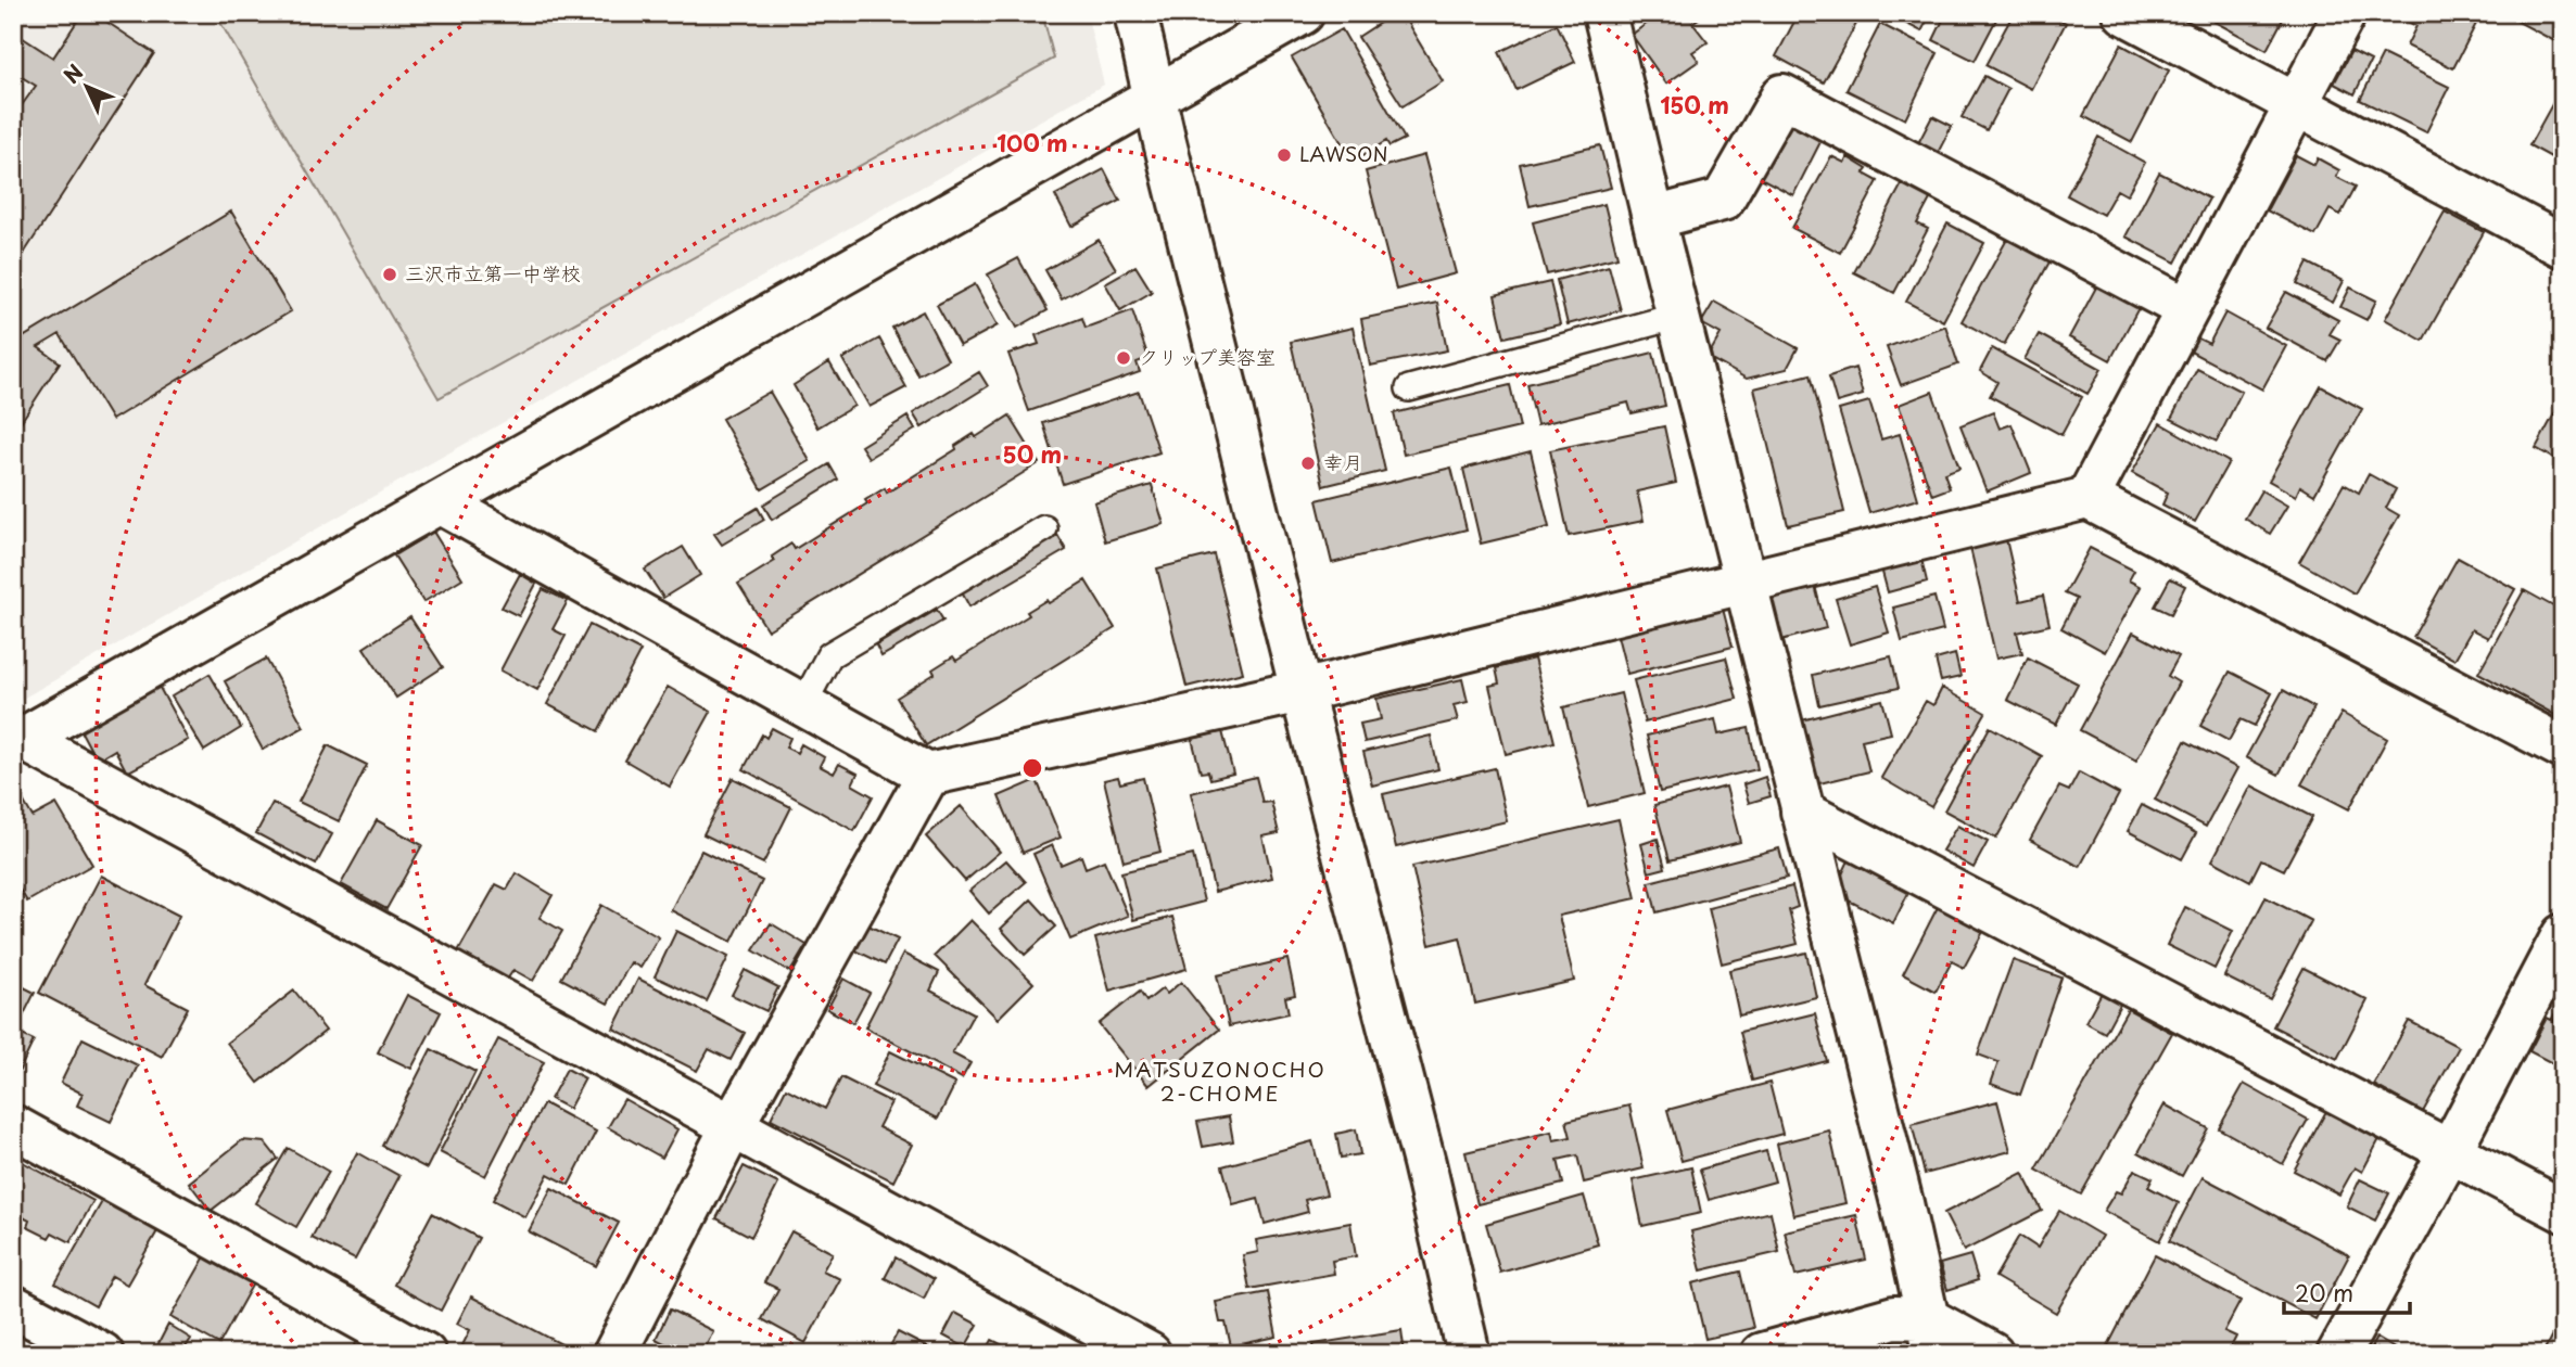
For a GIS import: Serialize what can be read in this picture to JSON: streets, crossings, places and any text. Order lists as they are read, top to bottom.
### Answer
{
  "districts": ["MATSUZONOCHO 2-CHOME"],
  "places": [
    "LAWSON",
    "三沢市立第一中学校",
    "クリップ美容室",
    "幸月"
  ],
  "scale_bar": "20 m",
  "north": "top left",
  "rings": ["150 m", "100 m", "50 m"]
}
